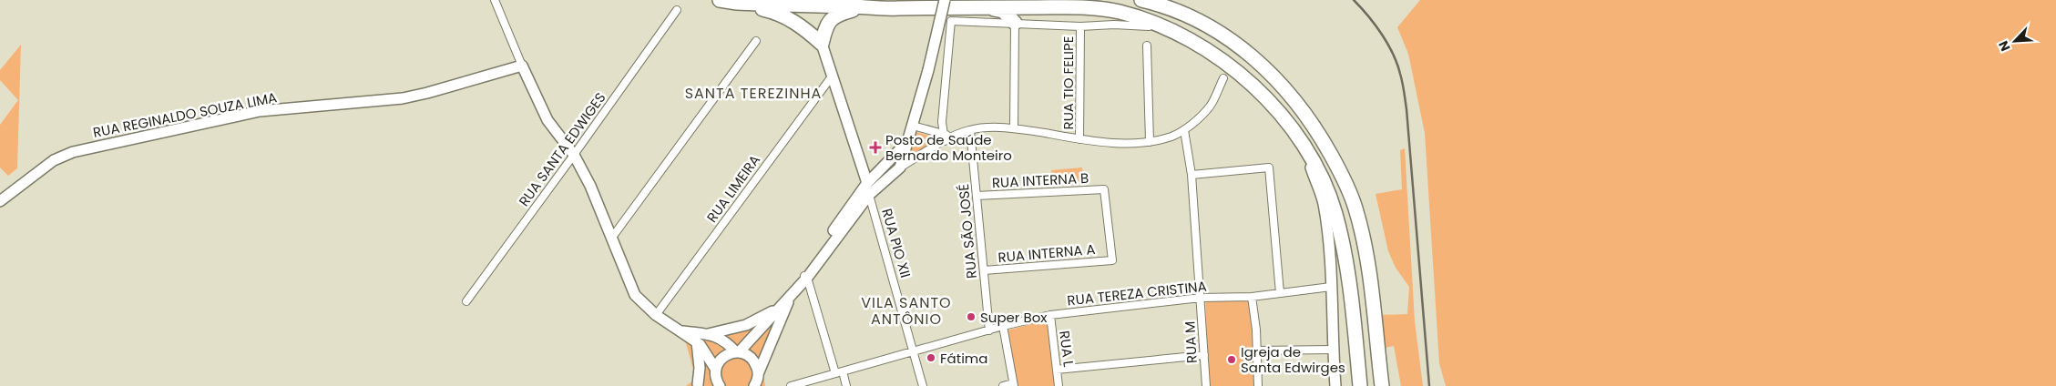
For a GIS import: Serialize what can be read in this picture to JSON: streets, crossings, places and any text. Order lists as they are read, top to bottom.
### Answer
{
  "streets": {
    "street": [
      "RUA TIO FELIPE",
      "RUA REGINALDO SOUZA LIMA",
      "RUA SANTA EDWIGES",
      "RUA INTERNA B",
      "RUA LIMEIRA",
      "RUA SÃO JOSÉ",
      "RUA PIO XII",
      "RUA INTERNA A",
      "RUA TEREZA CRISTINA",
      "RUA M",
      "RUA L"
    ]
  },
  "crossings": [
    ["RUA INTERNA B", "RUA SÃO JOSÉ"],
    ["RUA INTERNA B", "RUA INTERNA A"],
    ["RUA SÃO JOSÉ", "RUA INTERNA A"],
    ["RUA SÃO JOSÉ", "RUA TEREZA CRISTINA"],
    ["RUA PIO XII", "RUA TEREZA CRISTINA"],
    ["RUA TEREZA CRISTINA", "RUA M"],
    ["RUA TEREZA CRISTINA", "RUA L"]
  ],
  "districts": ["SANTA TEREZINHA", "VILA SANTO ANTÔNIO"],
  "places": {
    "health": ["Posto de Saúde Bernardo Monteiro"],
    "other": ["Super Box", "Fátima", "Igreja de Santa Edwirges"]
  },
  "north": "bottom left"
}
